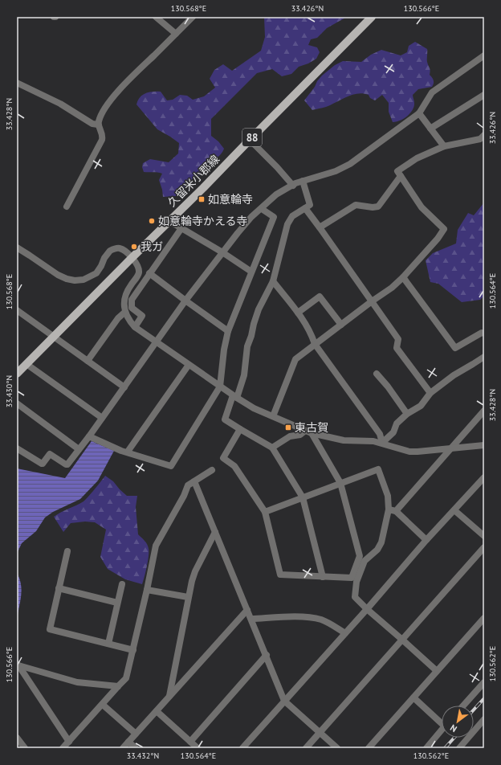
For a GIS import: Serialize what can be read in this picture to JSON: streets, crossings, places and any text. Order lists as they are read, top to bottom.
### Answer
{
  "streets": {
    "main road": ["88", "久留米小郡線"]
  },
  "places": {
    "transit": ["如意輪寺", "東古賀"],
    "other": ["如意輪寺かえる寺", "我ガ"]
  },
  "north": "bottom left",
  "coordinates": [
    "130.568°E",
    "33.426°N",
    "130.566°E",
    "33.428°N",
    "130.564°E",
    "33.430°N",
    "130.562°E",
    "33.432°N"
  ]
}
